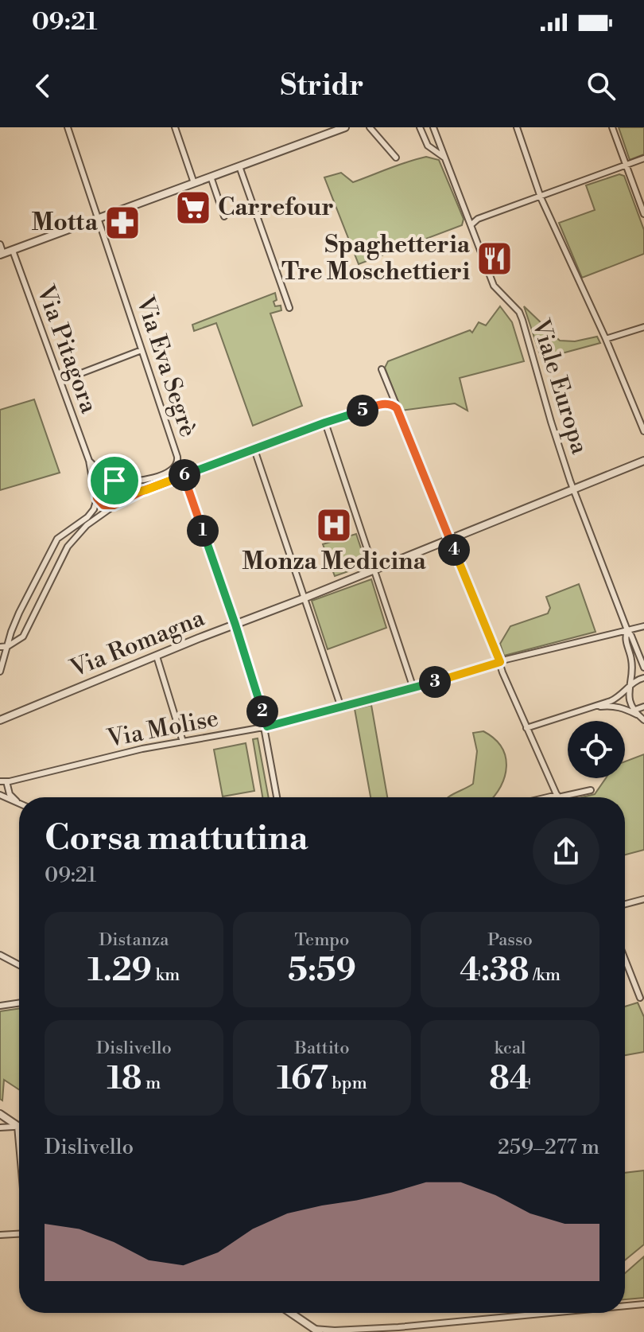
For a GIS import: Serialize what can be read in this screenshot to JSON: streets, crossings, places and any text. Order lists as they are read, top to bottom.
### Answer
{
  "streets": {
    "street": [
      "Via Pitagora",
      "Via Eva Segrè",
      "Viale Europa",
      "Via Romagna",
      "Via Molise"
    ]
  },
  "crossings": [
    ["Via Pitagora", "Via Eva Segrè"],
    ["Viale Europa", "Via Romagna"],
    ["Viale Europa", "Via Molise"]
  ],
  "places": {
    "supermarket": ["Carrefour"],
    "pharmacy": ["Motta"],
    "restaurant": ["Spaghetteria Tre Moschettieri"],
    "hospital": ["Monza Medicina"]
  },
  "page": {
    "status": "09:21",
    "header": "Stridr",
    "pins": [
      "5",
      "6",
      "1",
      "4",
      "3",
      "2"
    ],
    "heading": ["Corsa mattutina", "09:21"],
    "stats": [
      ["Distanza", "1.29 km"],
      ["Tempo", "5:59"],
      ["Passo", "4:38 /km"],
      ["Dislivello", "18 m"],
      ["Battito", "167 bpm"],
      ["kcal", "84"]
    ],
    "chart": ["Dislivello", "259–277 m"]
  }
}
